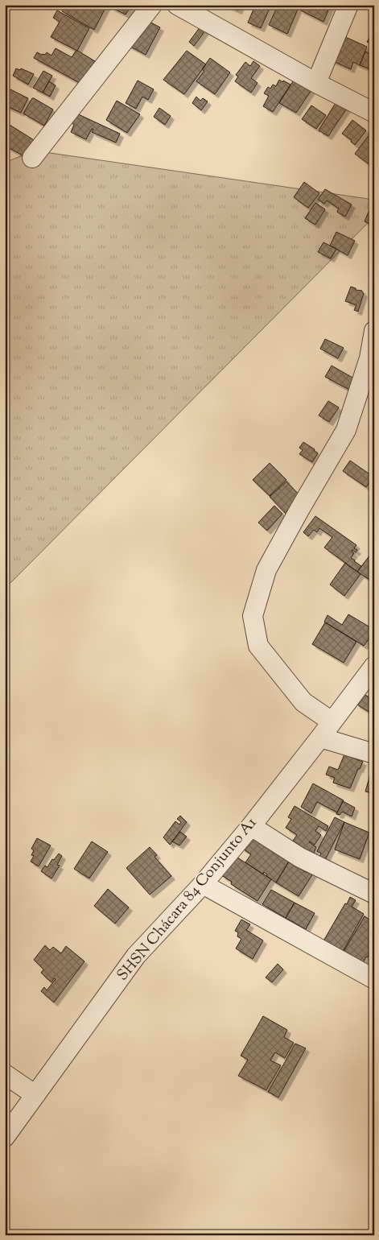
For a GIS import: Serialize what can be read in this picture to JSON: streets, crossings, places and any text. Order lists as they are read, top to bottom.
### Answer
{
  "streets": {
    "street": ["SHSN Chácara 84 Conjunto A1"]
  }
}
